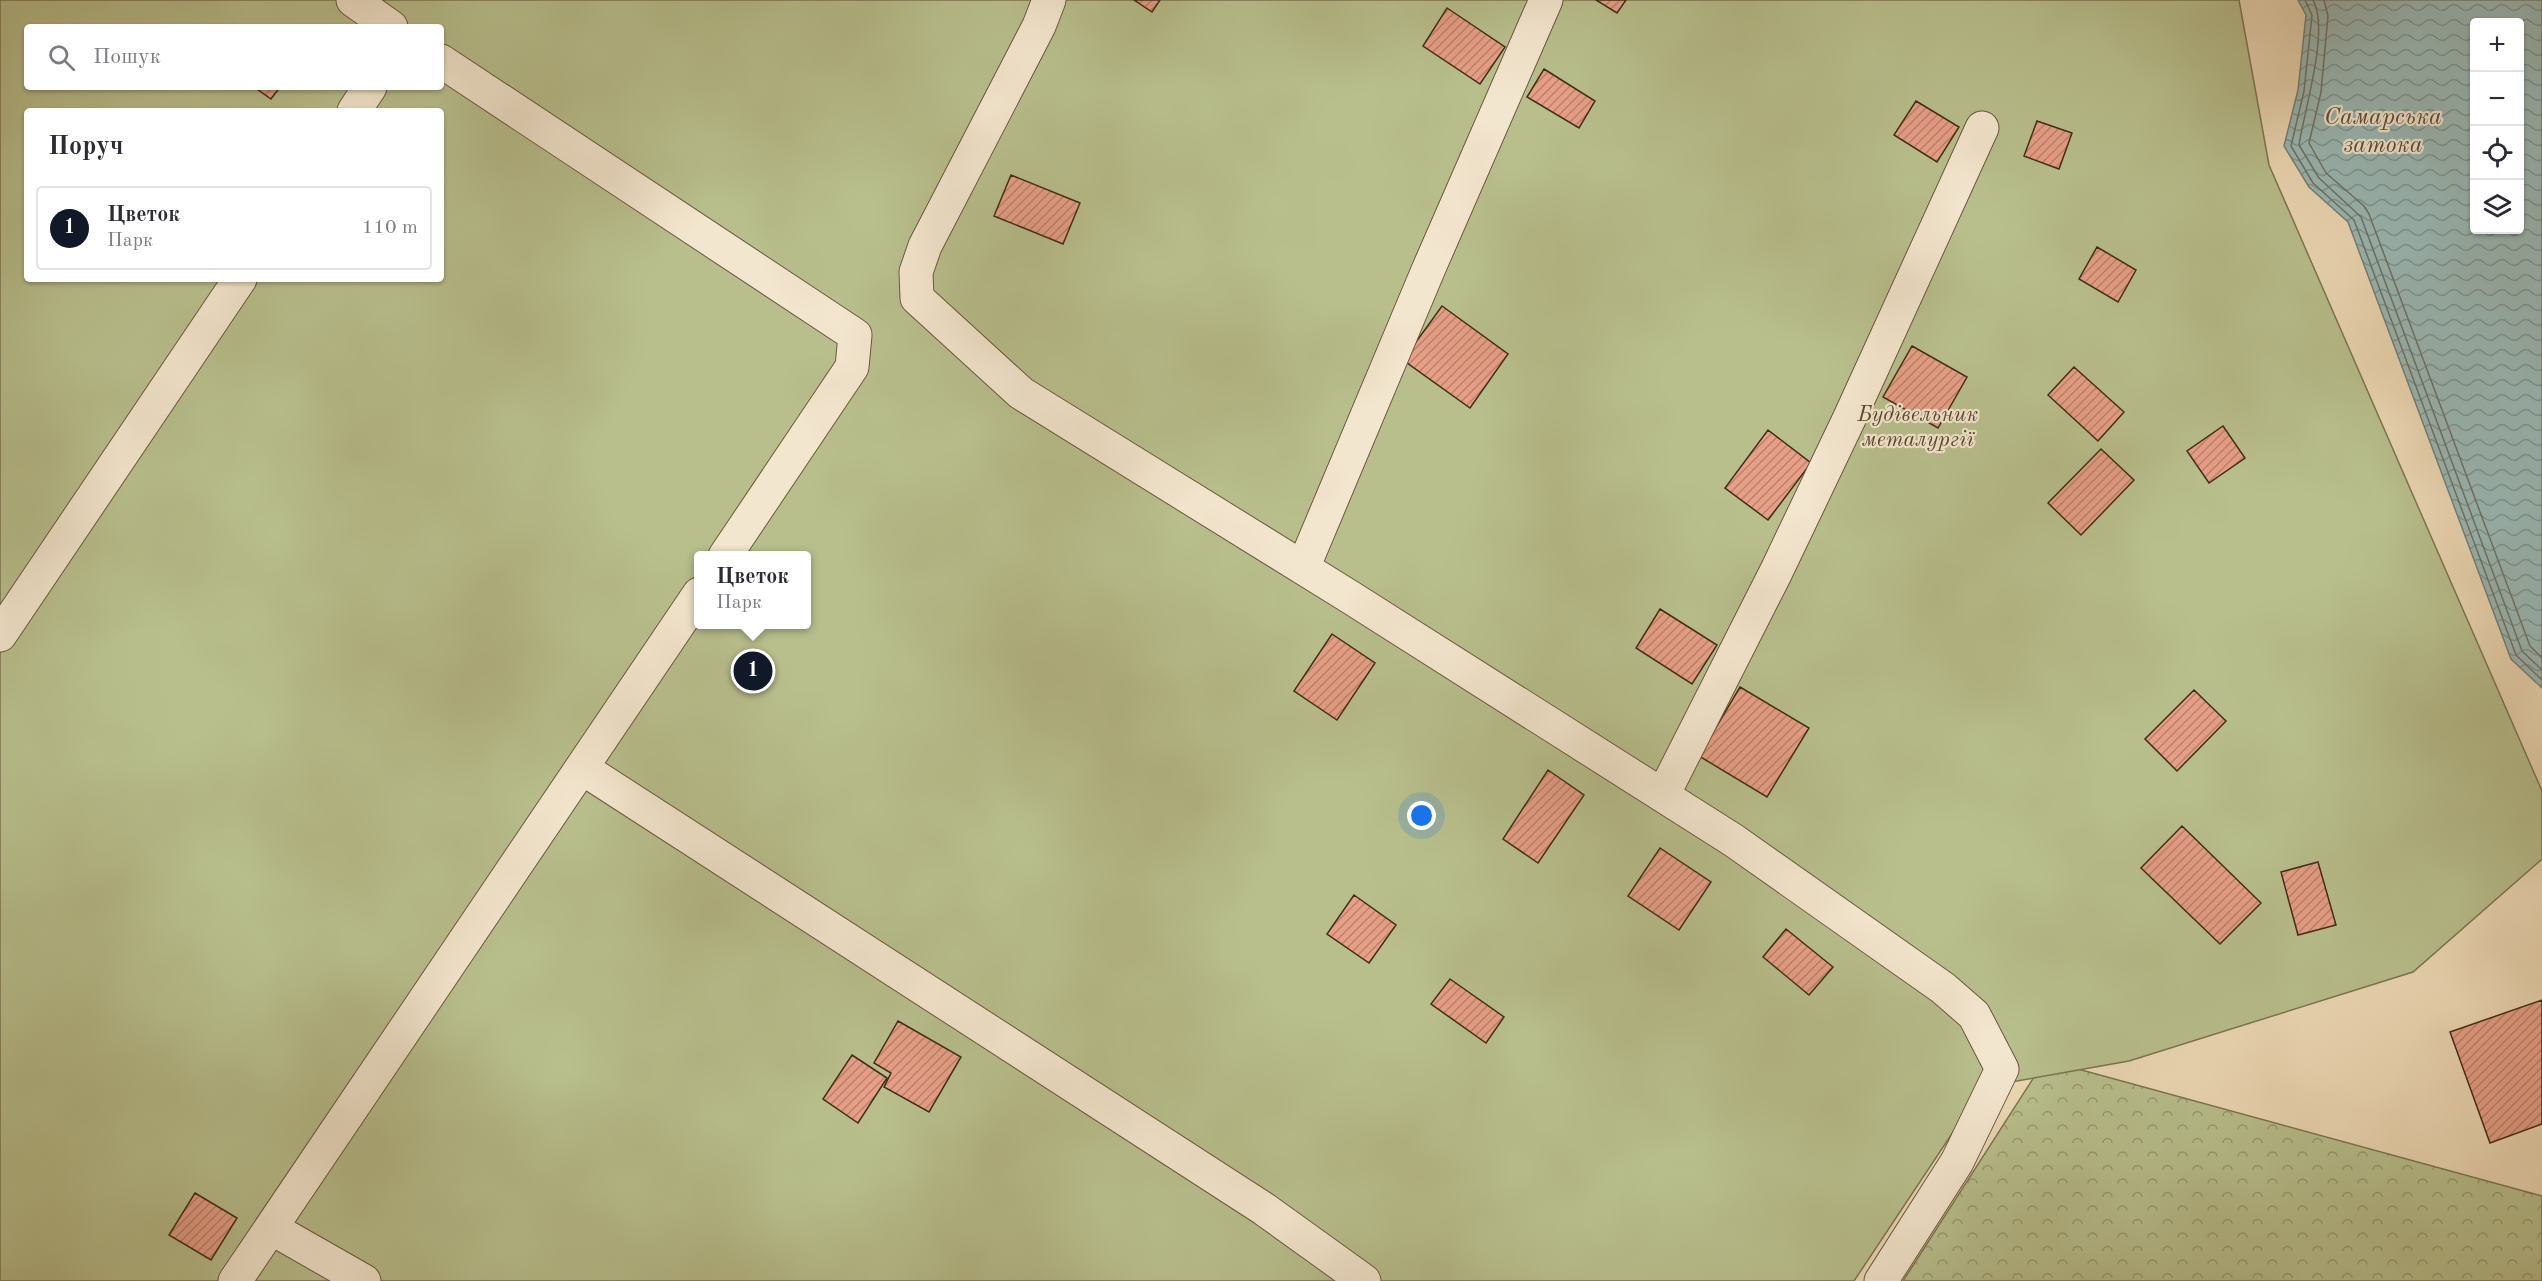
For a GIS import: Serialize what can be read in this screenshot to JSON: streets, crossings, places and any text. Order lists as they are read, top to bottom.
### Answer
{
  "water": ["Самарська затока"],
  "parks": ["Будівельник металургії"],
  "page": {
    "map_buttons": ["+", "−"],
    "search": "Пошук",
    "heading": "Поруч",
    "list": [
      {
        "mark": "1",
        "name": "Цветок",
        "note": "Парк",
        "value": "110 m"
      }
    ],
    "popup": ["Цветок", "Парк"],
    "pins": "1"
  }
}
